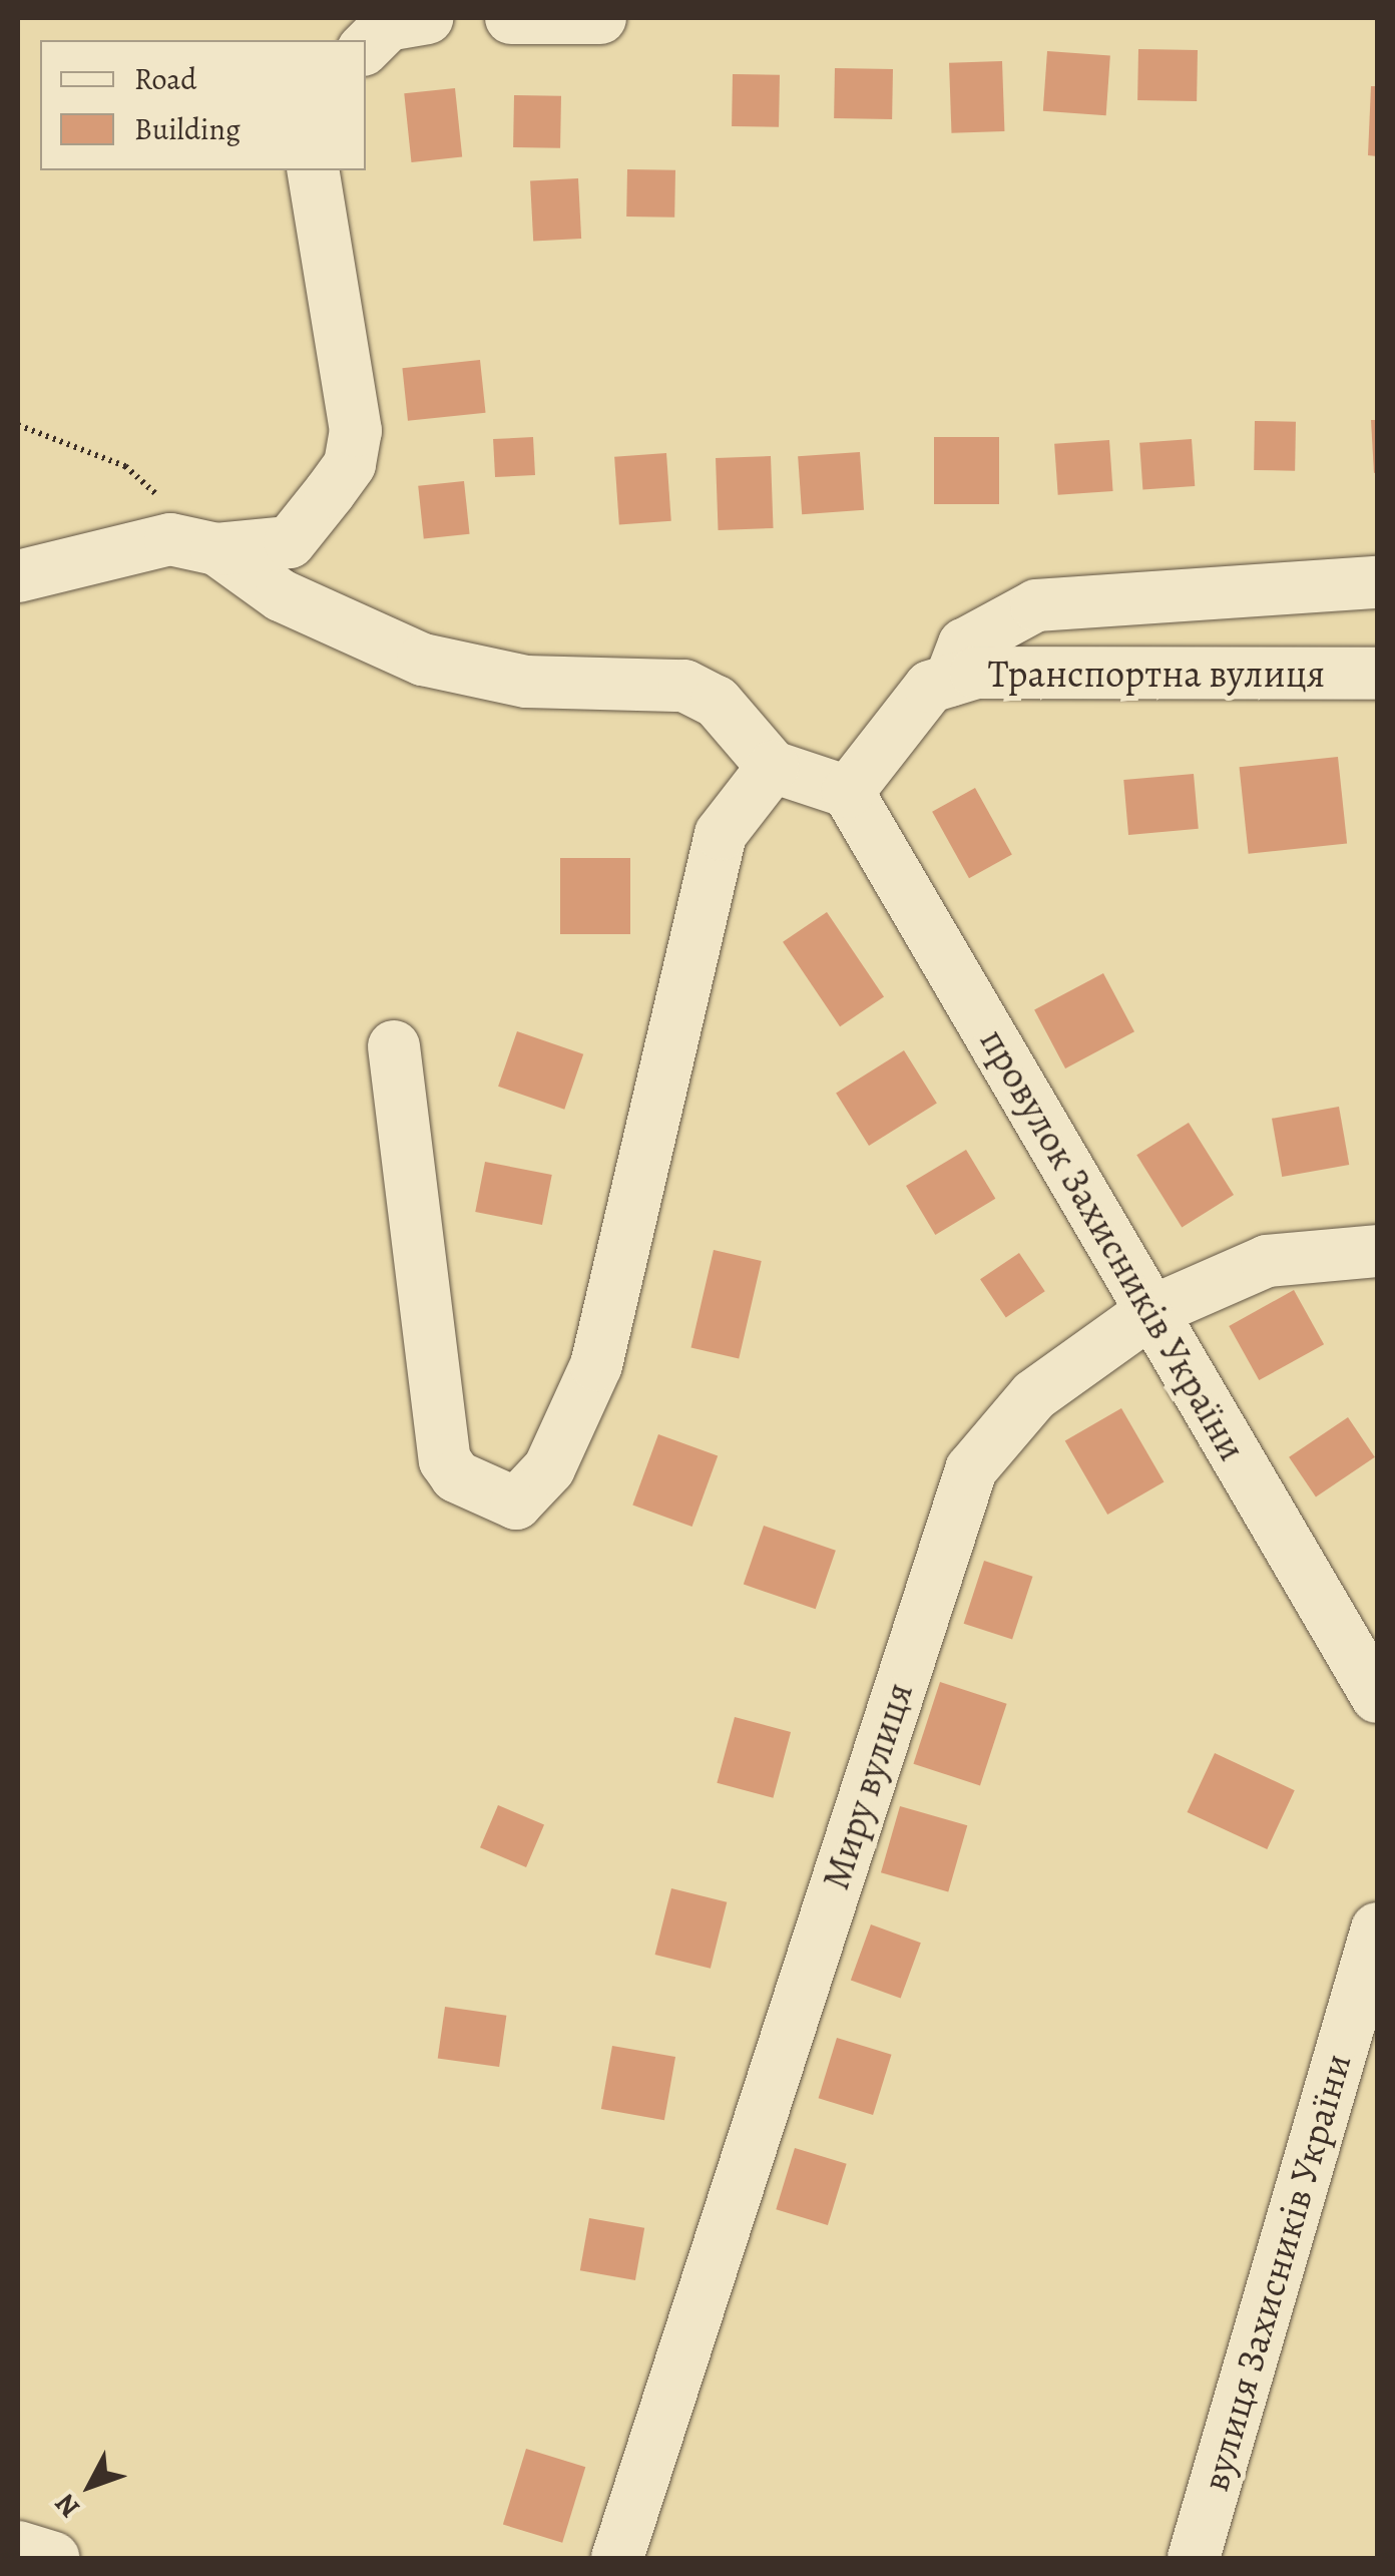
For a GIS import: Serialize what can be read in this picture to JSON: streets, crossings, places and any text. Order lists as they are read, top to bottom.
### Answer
{
  "streets": {
    "street": [
      "Транспортна вулиця",
      "провулок Захисників України",
      "Миру вулиця",
      "вулиця Захисників України"
    ]
  },
  "crossings": [
    ["Транспортна вулиця", "провулок Захисників України"],
    ["провулок Захисників України", "Миру вулиця"]
  ],
  "legend": ["Road", "Building"],
  "north": "bottom left"
}
